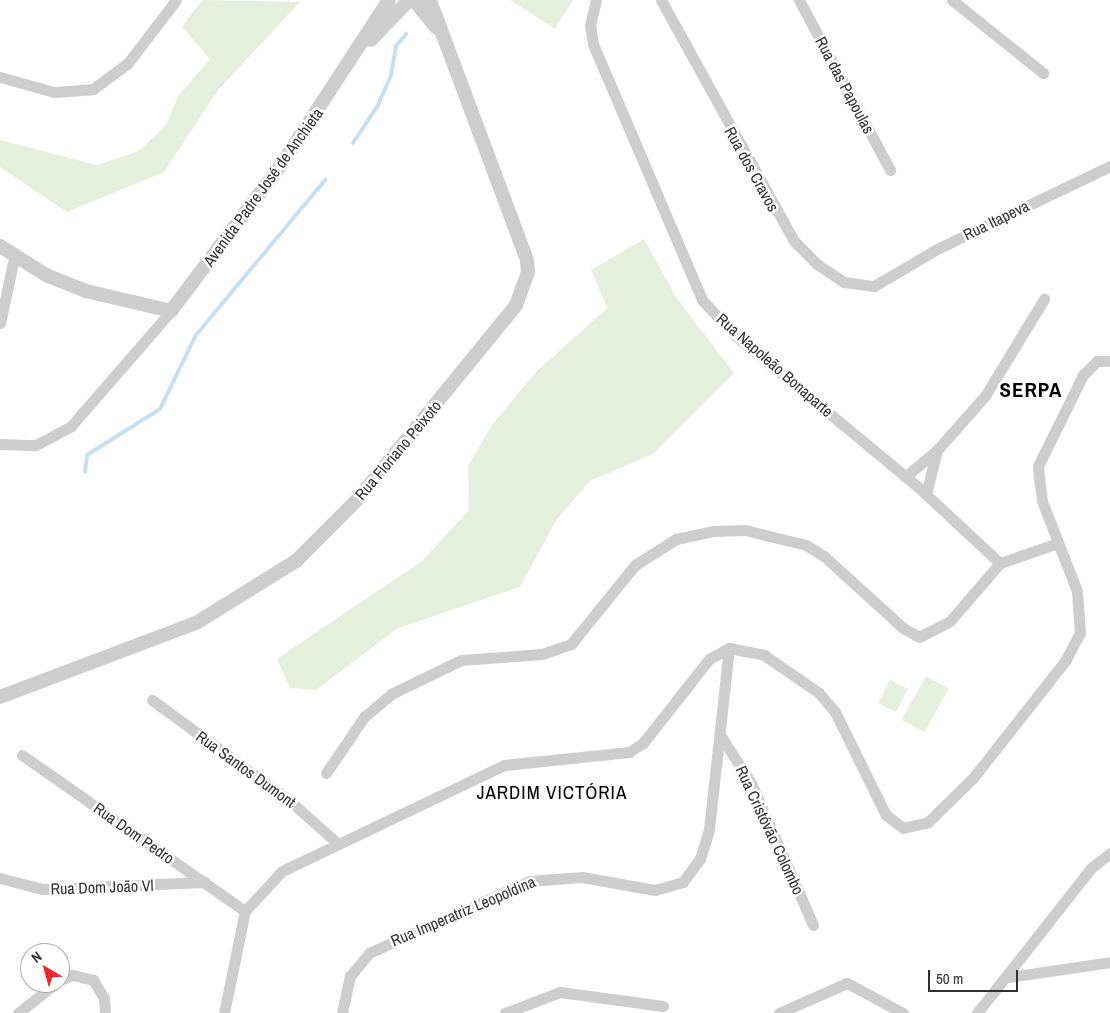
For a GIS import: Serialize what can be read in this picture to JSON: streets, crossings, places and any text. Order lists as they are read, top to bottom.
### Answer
{
  "streets": {
    "street": [
      "Rua das Papoulas",
      "Rua dos Cravos",
      "Avenida Padre José de Anchieta",
      "Rua Itapeva",
      "Rua Napoleão Bonaparte",
      "Rua Floriano Peixoto",
      "Rua Santos Dumont",
      "Rua Cristóvão Colombo",
      "Rua Dom Pedro",
      "Rua Dom João Vl",
      "Rua Imperatriz Leopoldina"
    ]
  },
  "crossings": [
    ["Rua dos Cravos", "Rua Itapeva"],
    ["Rua Cristóvão Colombo", "Rua Imperatriz Leopoldina"],
    ["Rua Dom Pedro", "Rua Dom João Vl"]
  ],
  "districts": ["SERPA", "JARDIM VICTÓRIA"],
  "scale_bar": "50 m",
  "north": "top left"
}
